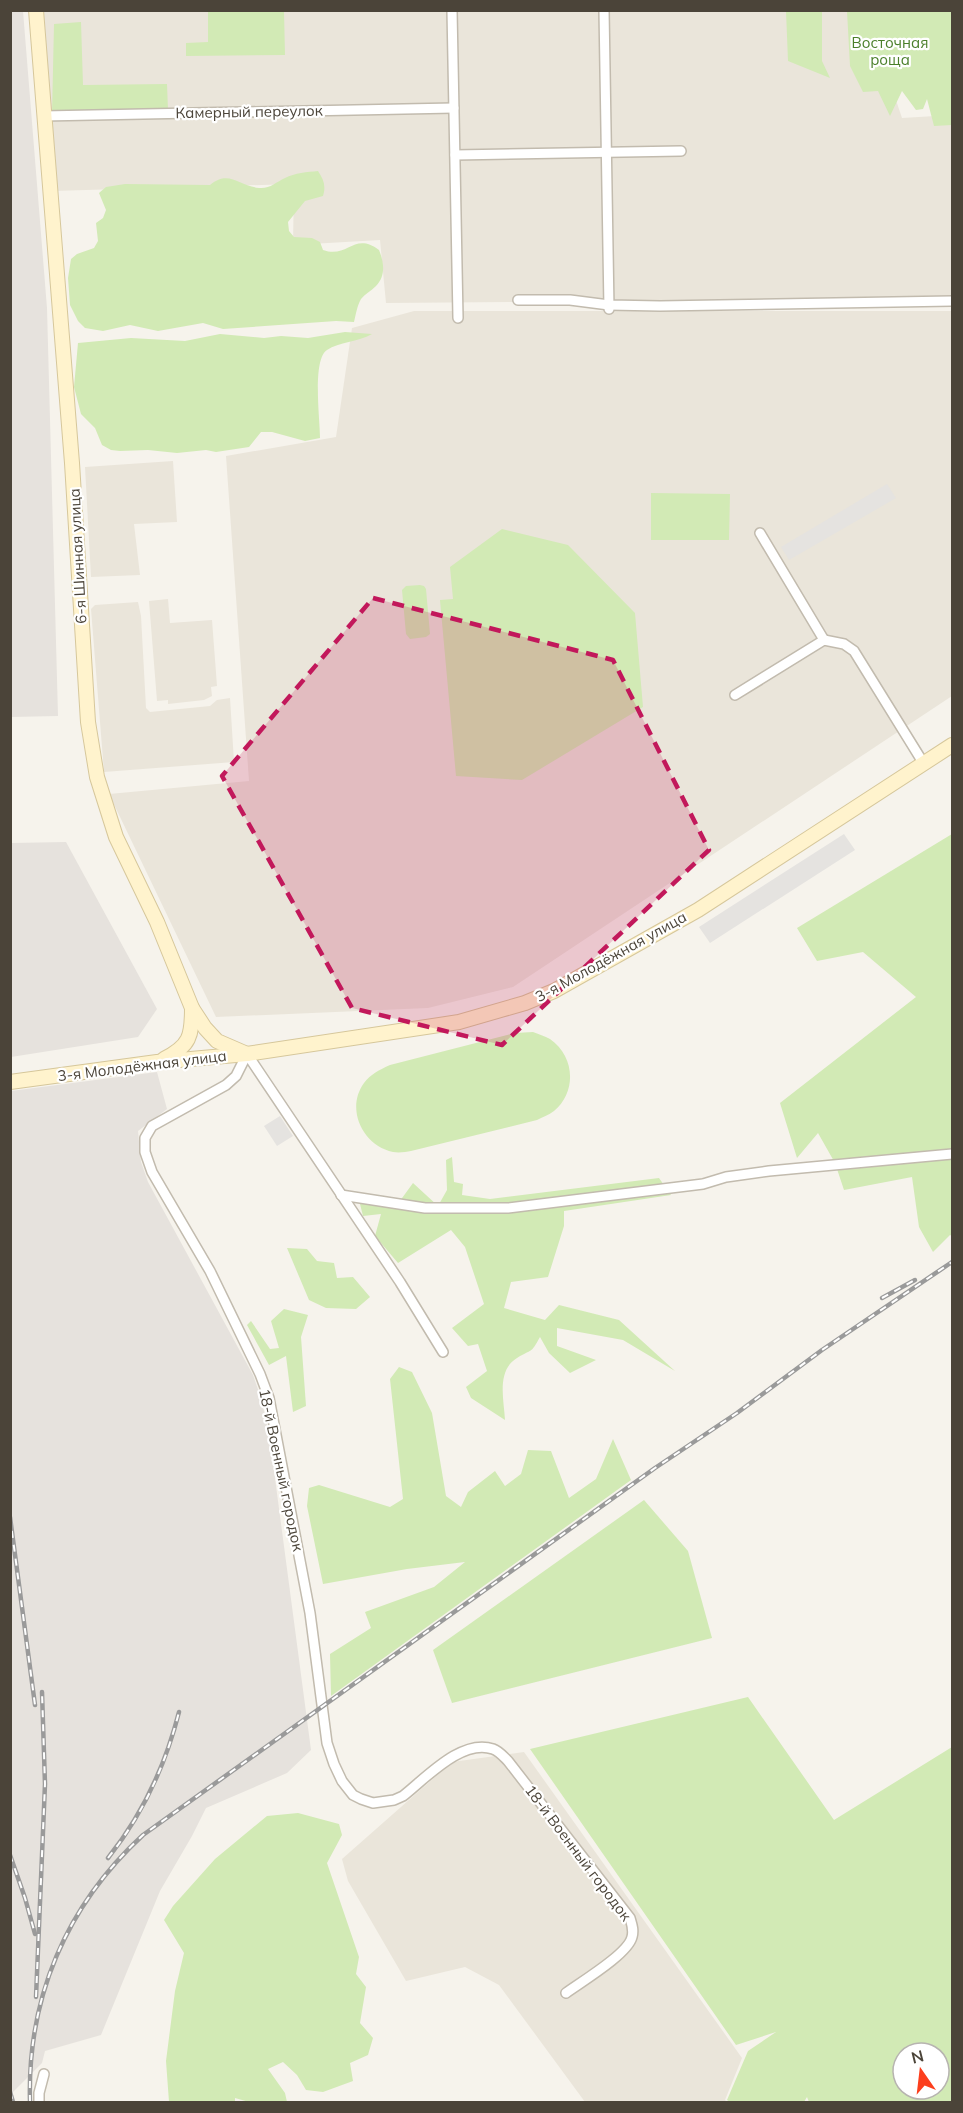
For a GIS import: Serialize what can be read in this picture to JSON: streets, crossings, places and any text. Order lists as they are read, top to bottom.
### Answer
{
  "streets": {
    "main road": ["6-я Шинная улица", "3-я Молодёжная улица"],
    "street": ["Камерный переулок", "18-й Военный городок"]
  },
  "crossings": [
    ["Камерный переулок", "6-я Шинная улица"],
    ["6-я Шинная улица", "3-я Молодёжная улица"],
    ["6-я Шинная улица", "18-й Военный городок"],
    ["3-я Молодёжная улица", "18-й Военный городок"]
  ],
  "parks": ["Восточная роща"],
  "north": "top"
}
